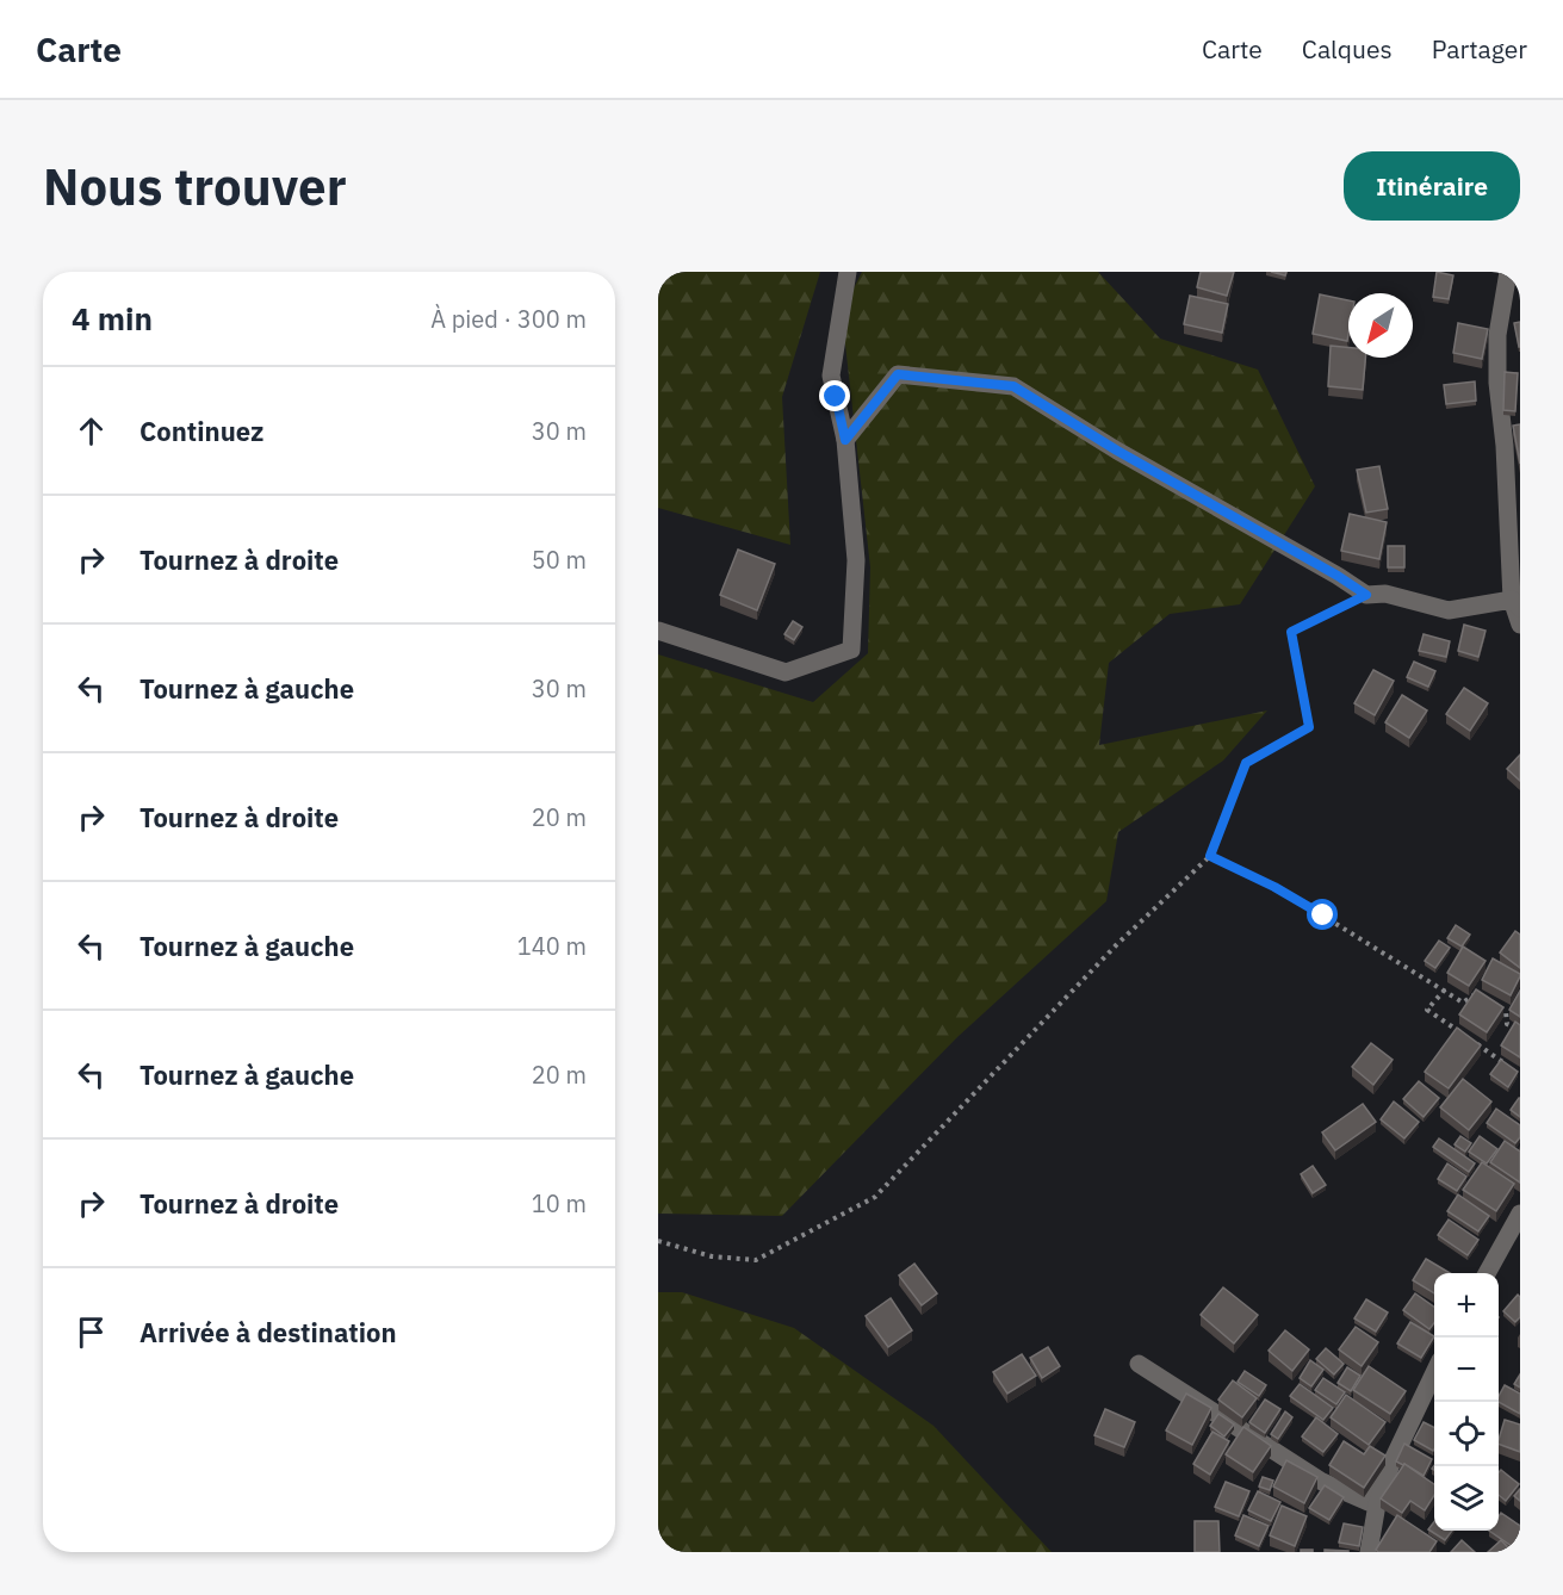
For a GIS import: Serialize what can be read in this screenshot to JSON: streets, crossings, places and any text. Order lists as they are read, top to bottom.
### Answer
{
  "north": "bottom left",
  "page": {
    "header": "Carte",
    "nav": ["Carte", "Calques", "Partager"],
    "buttons": "Itinéraire",
    "title": "Nous trouver",
    "heading": ["4 min", "À pied · 300 m"],
    "list": [
      ["Continuez", "30 m"],
      ["Tournez à droite", "50 m"],
      ["Tournez à gauche", "30 m"],
      ["Tournez à droite", "20 m"],
      ["Tournez à gauche", "140 m"],
      ["Tournez à gauche", "20 m"],
      ["Tournez à droite", "10 m"],
      "Arrivée à destination"
    ],
    "map_buttons": ["+", "−"]
  }
}
